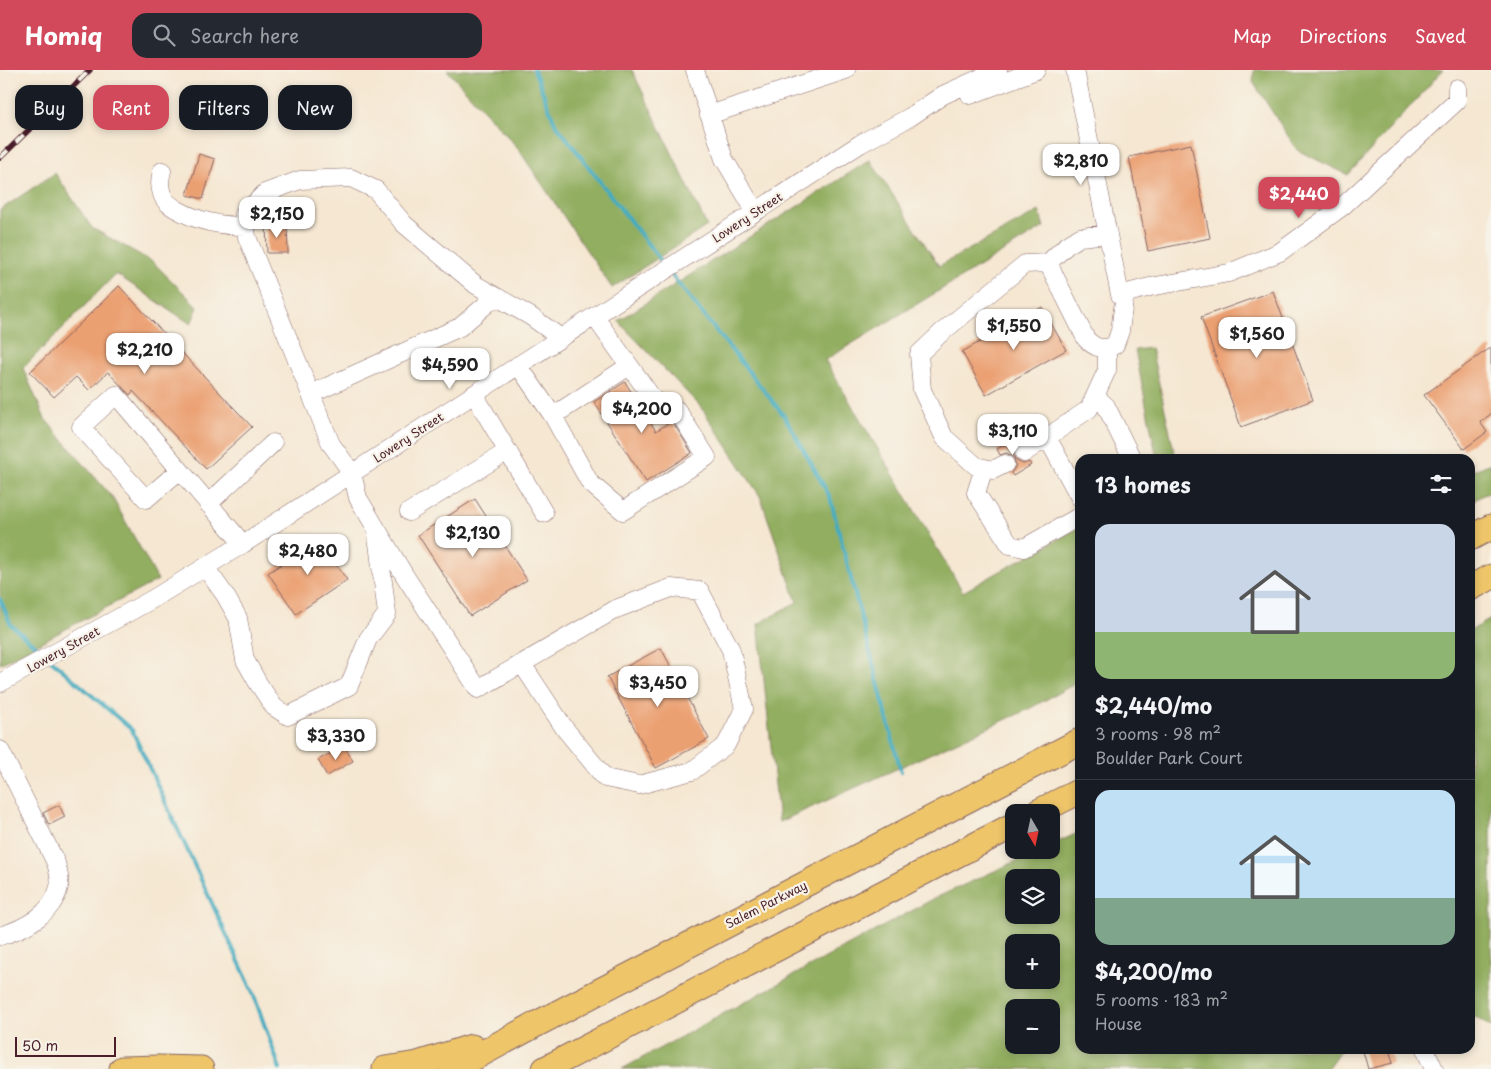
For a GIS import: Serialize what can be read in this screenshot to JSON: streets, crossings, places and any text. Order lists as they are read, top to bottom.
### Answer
{
  "streets": {
    "highway": ["Salem Parkway"],
    "street": ["Lowery Street"]
  },
  "scale_bar": "50 m",
  "north": "bottom",
  "page": {
    "header": "Homiq",
    "search": "Search here",
    "nav": ["Map", "Directions", "Saved"],
    "chip": [
      "Buy",
      "Rent",
      "Filters",
      "New"
    ],
    "price": [
      "$2,810",
      "$2,440",
      "$2,150",
      "$1,550",
      "$1,560",
      "$2,210",
      "$4,590",
      "$4,200",
      "$3,110",
      "$2,130",
      "$2,480",
      "$3,450",
      "$3,330"
    ],
    "heading": "13 homes",
    "list": [
      {
        "name": "$2,440/mo",
        "note": "3 rooms · 98 m² · Boulder Park Court"
      },
      {
        "name": "$4,200/mo",
        "note": "5 rooms · 183 m² · House"
      }
    ],
    "map_buttons": ["+", "−"],
    "scale": "50 m"
  }
}
